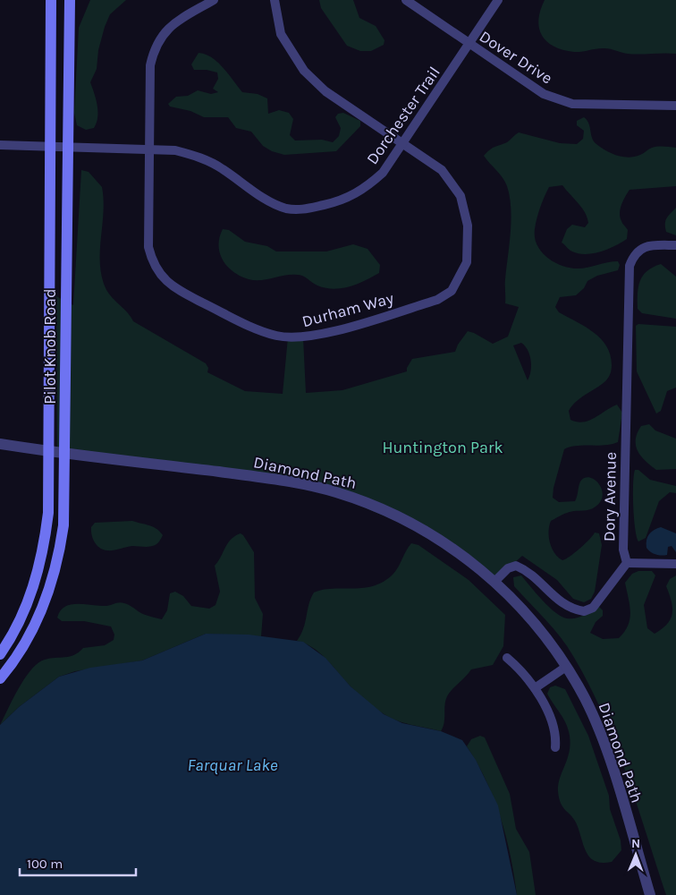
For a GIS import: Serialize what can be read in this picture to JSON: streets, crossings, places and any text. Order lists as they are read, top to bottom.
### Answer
{
  "streets": {
    "main road": ["Pilot Knob Road"],
    "street": [
      "Dover Drive",
      "Dorchester Trail",
      "Durham Way",
      "Diamond Path",
      "Dory Avenue"
    ]
  },
  "crossings": [
    ["Dover Drive", "Dorchester Trail"],
    ["Dorchester Trail", "Durham Way"],
    ["Dorchester Trail", "Pilot Knob Road"],
    ["Pilot Knob Road", "Diamond Path"],
    ["Diamond Path", "Dory Avenue"]
  ],
  "water": ["Farquar Lake"],
  "parks": ["Huntington Park"],
  "scale_bar": "100 m",
  "north": "top"
}
